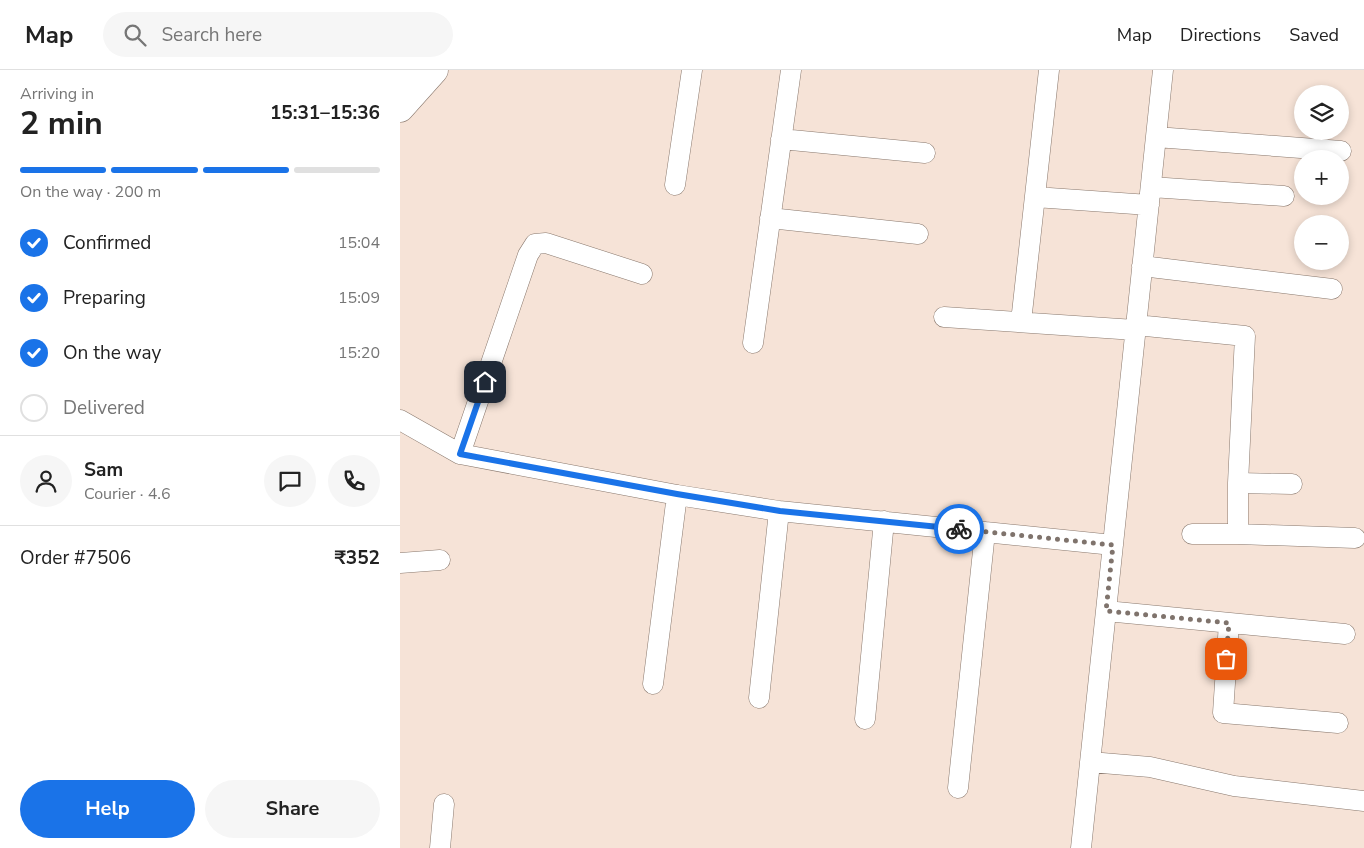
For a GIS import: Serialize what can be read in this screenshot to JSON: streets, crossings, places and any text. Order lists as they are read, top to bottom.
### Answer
{
  "page": {
    "header": "Map",
    "search": "Search here",
    "nav": ["Map", "Directions", "Saved"],
    "heading": ["2 min", "Arriving in", "15:31–15:36"],
    "panel": [
      "Sam",
      "Courier · 4.6",
      "Order #7506",
      "₹352"
    ],
    "map_buttons": ["+", "−"],
    "bar": "On the way · 200 m",
    "list": [
      ["Confirmed", "15:04"],
      ["Preparing", "15:09"],
      ["On the way", "15:20"],
      "Delivered"
    ],
    "buttons": ["Help", "Share"]
  }
}
